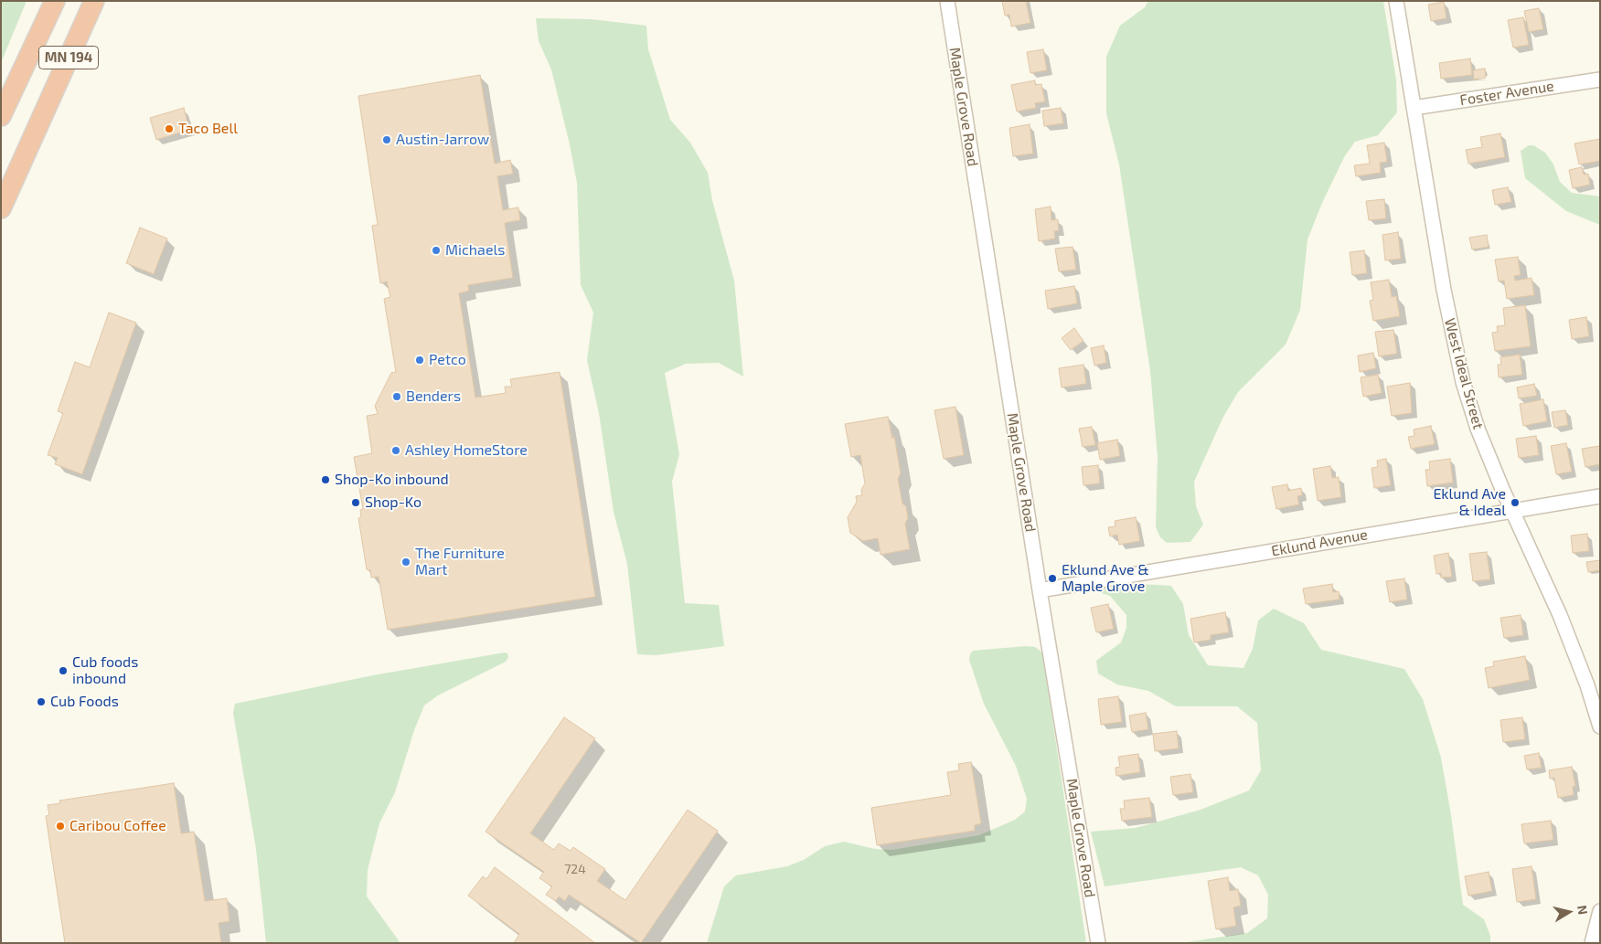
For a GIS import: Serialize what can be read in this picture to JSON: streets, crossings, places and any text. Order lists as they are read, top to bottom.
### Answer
{
  "streets": {
    "highway": ["MN 194"],
    "street": [
      "Foster Avenue",
      "Maple Grove Road",
      "West Ideal Street",
      "Eklund Avenue"
    ]
  },
  "crossings": [
    ["Foster Avenue", "West Ideal Street"],
    ["Maple Grove Road", "Eklund Avenue"],
    ["West Ideal Street", "Eklund Avenue"]
  ],
  "places": [
    "Taco Bell",
    "Austin-Jarrow",
    "Michaels",
    "Petco",
    "Benders",
    "Ashley HomeStore",
    "Shop-Ko inbound",
    "Shop-Ko",
    "Eklund Ave & Ideal",
    "The Furniture Mart",
    "Eklund Ave & Maple Grove",
    "Cub foods inbound",
    "Cub Foods",
    "Caribou Coffee"
  ],
  "house_numbers": ["724"],
  "north": "right"
}
